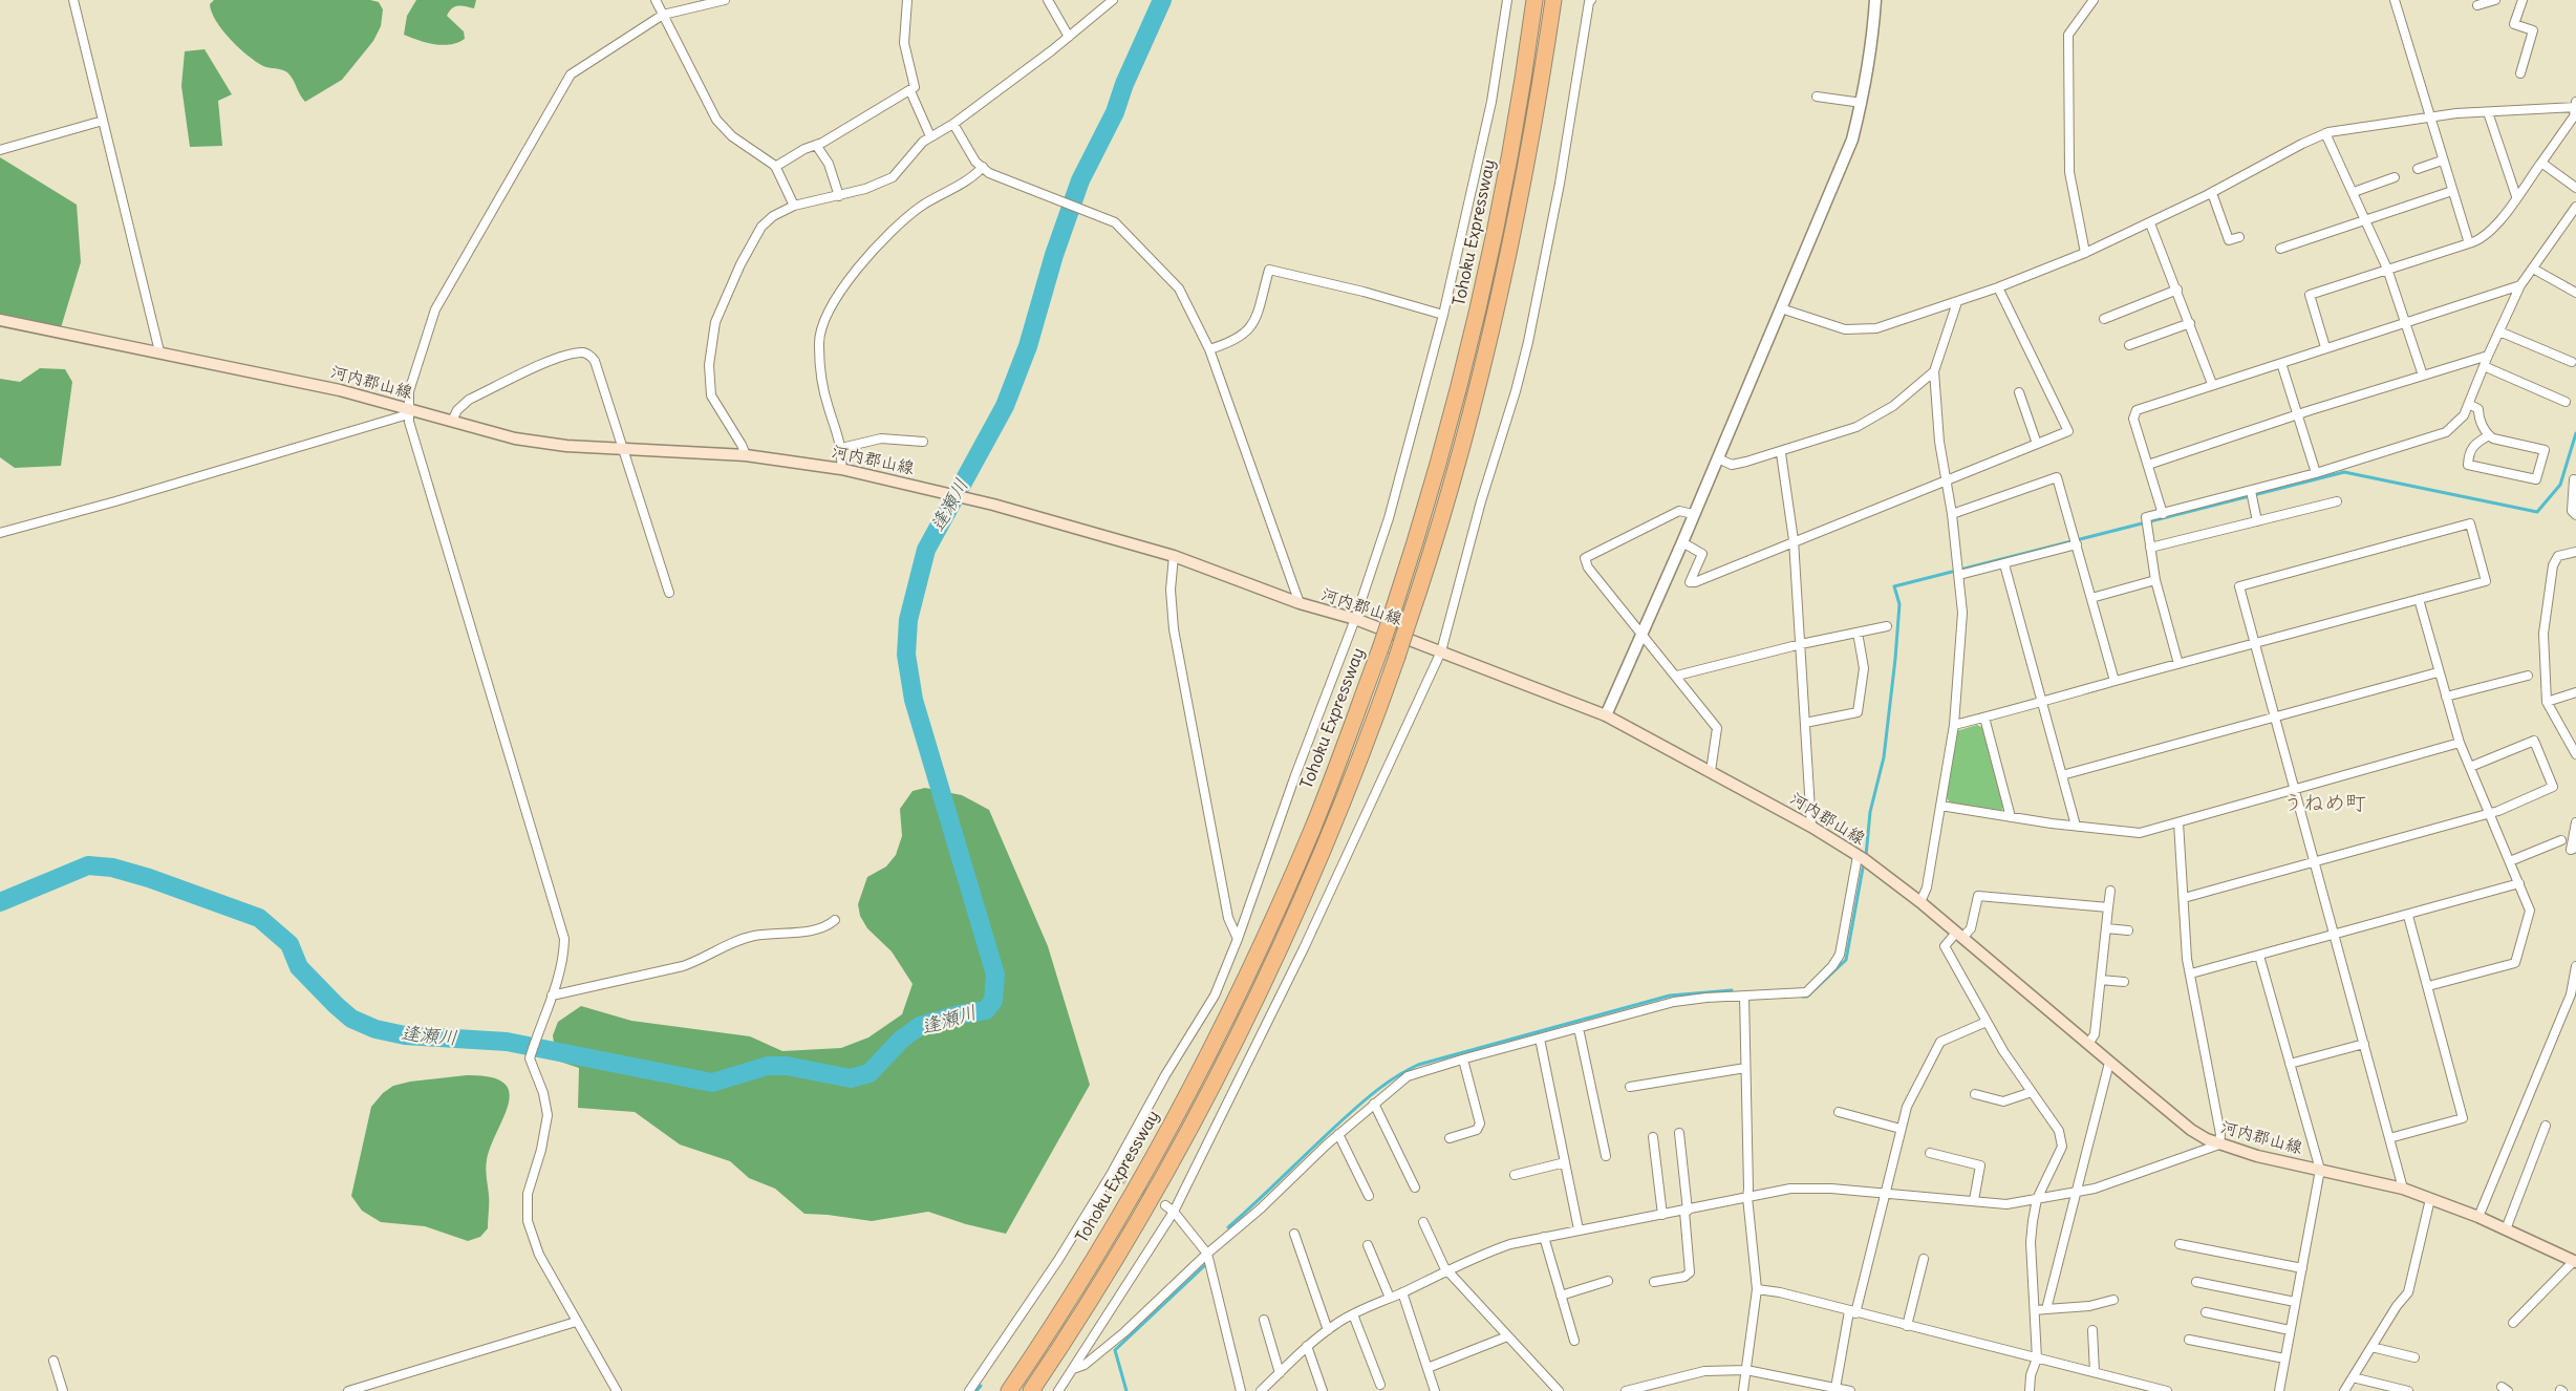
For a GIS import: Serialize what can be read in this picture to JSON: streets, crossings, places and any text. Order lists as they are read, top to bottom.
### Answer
{
  "streets": {
    "highway": ["Tohoku Expressway"],
    "main road": ["河内郡山線"]
  },
  "districts": ["うねめ町"],
  "water": ["逢瀬川"]
}
